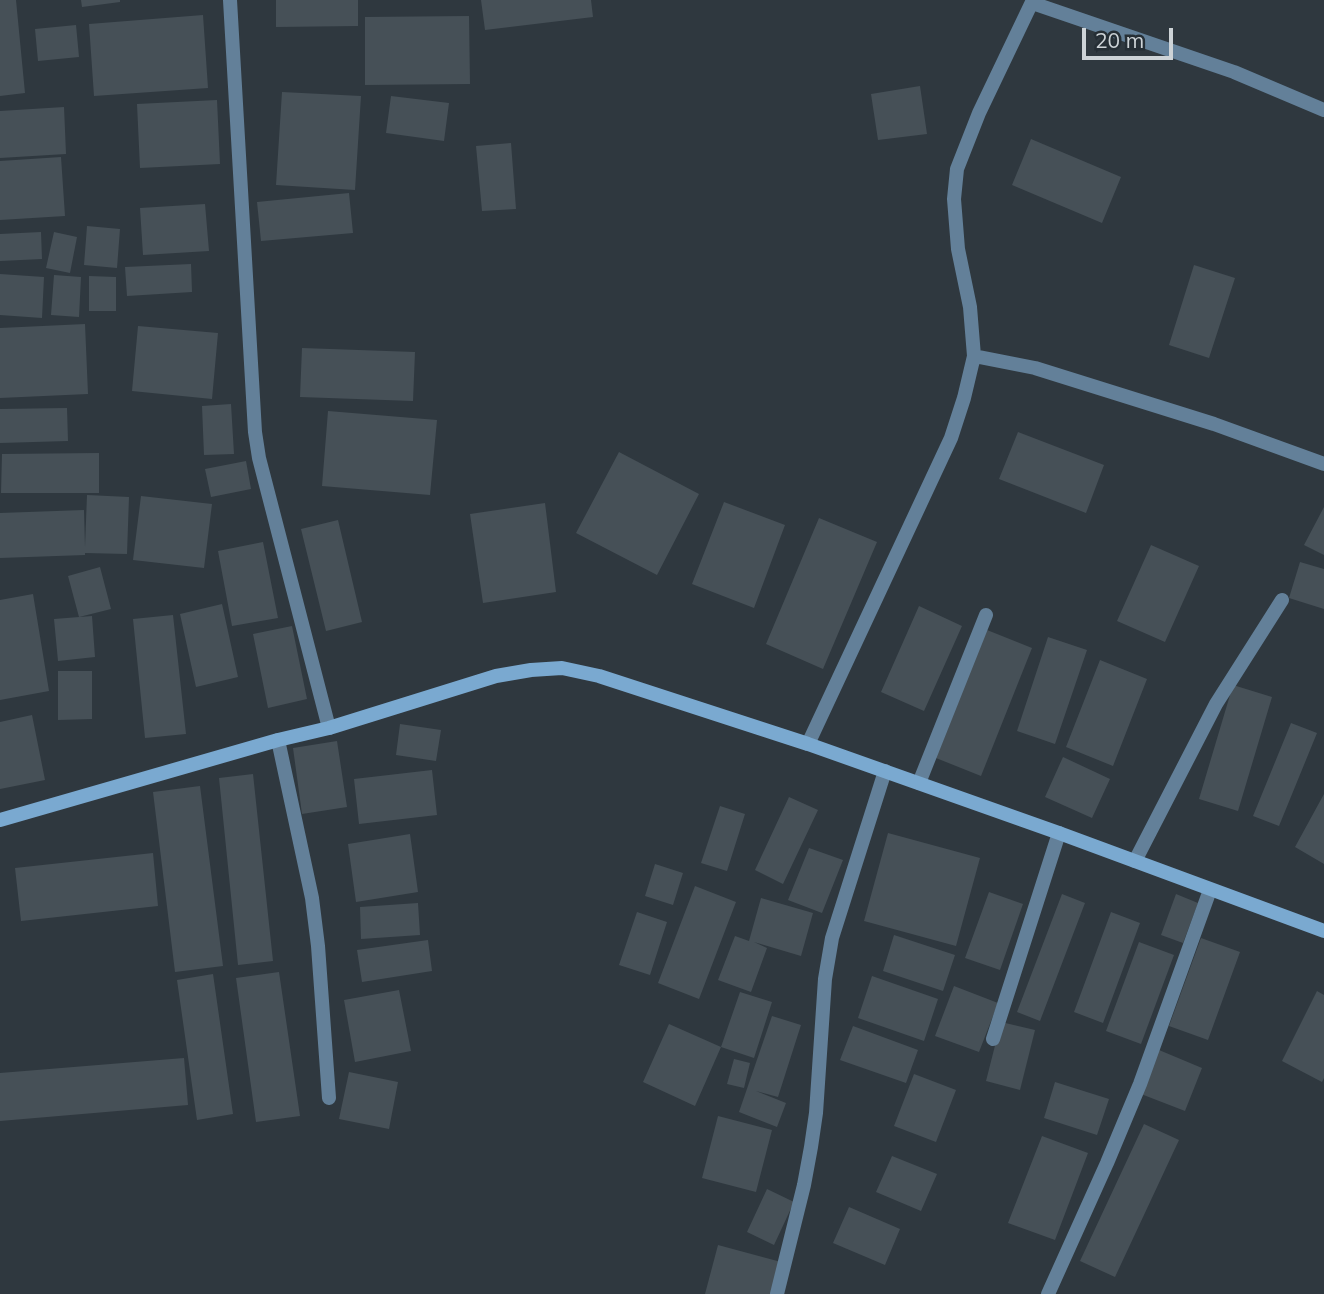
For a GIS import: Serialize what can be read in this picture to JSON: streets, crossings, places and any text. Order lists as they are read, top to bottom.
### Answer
{
  "scale_bar": "20 m"
}
